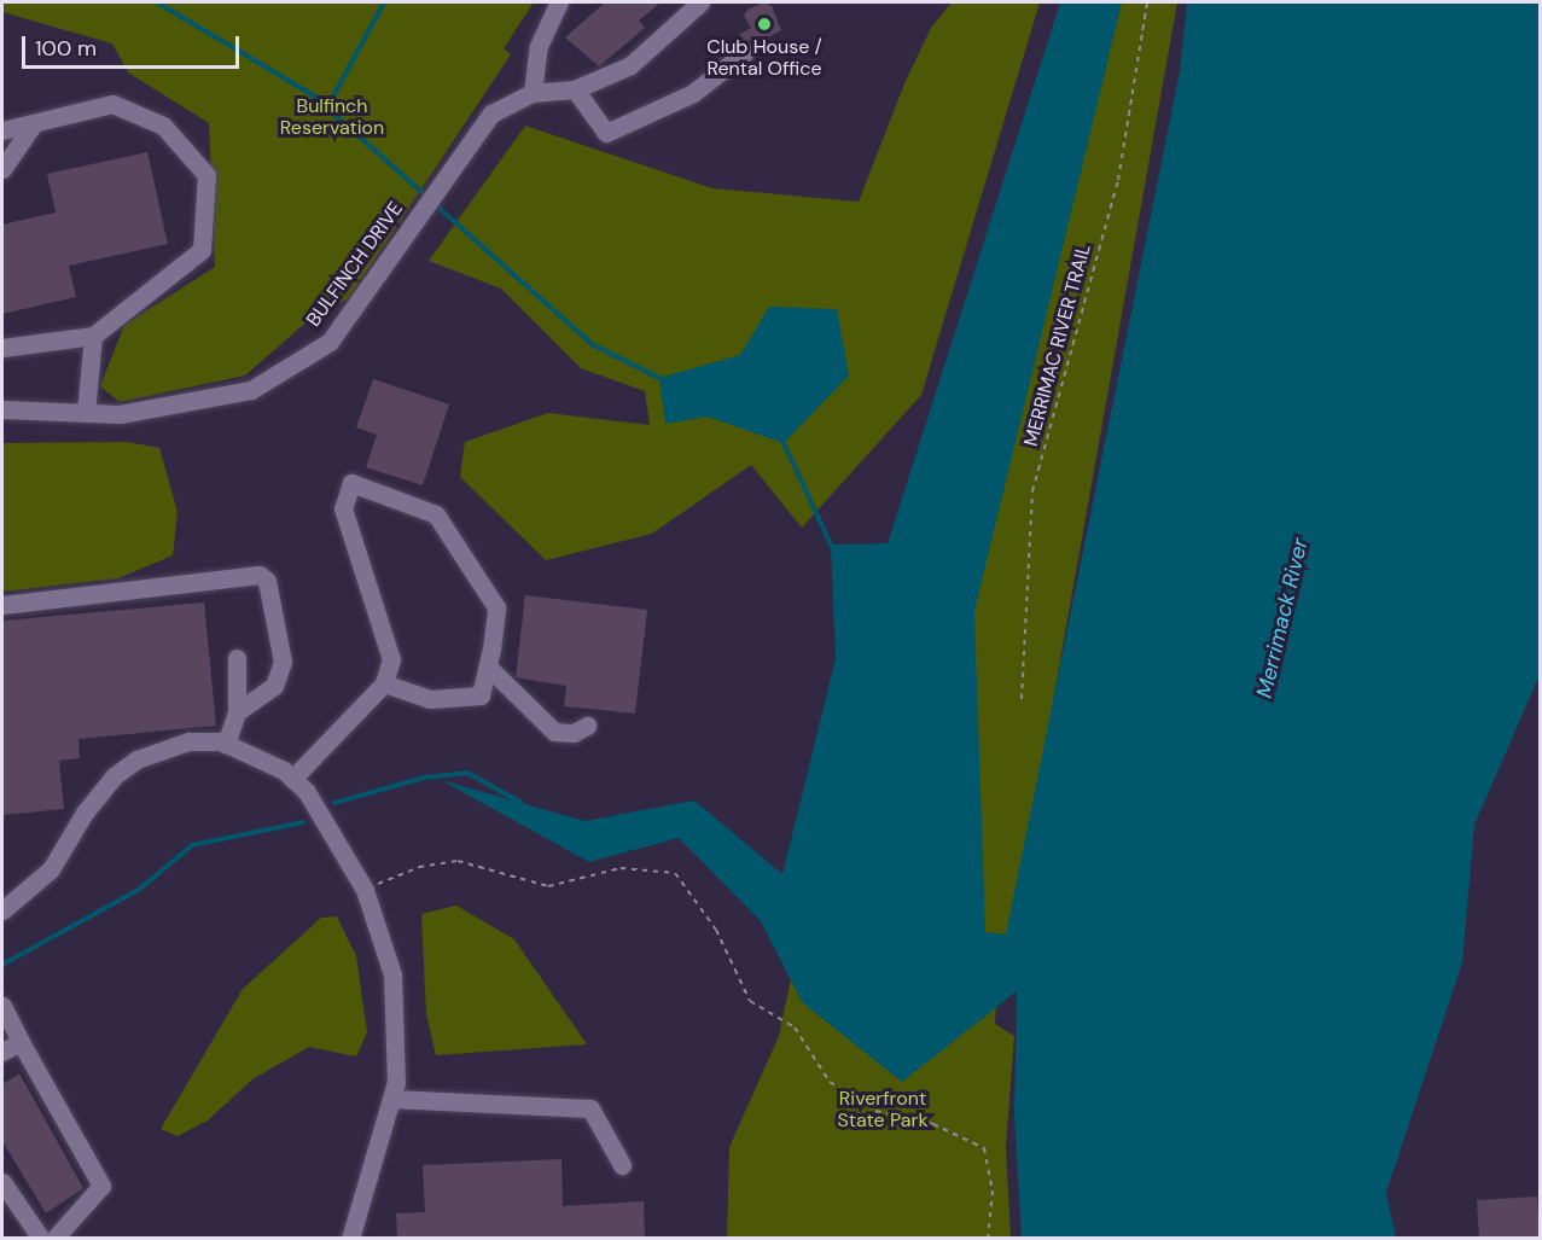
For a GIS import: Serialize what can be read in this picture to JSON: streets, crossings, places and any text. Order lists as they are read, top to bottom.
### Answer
{
  "streets": {
    "street": ["BULFINCH DRIVE"],
    "path": ["MERRIMAC RIVER TRAIL"]
  },
  "water": ["Merrimack River"],
  "parks": ["Bulfinch Reservation", "Riverfront State Park"],
  "places": ["Club House / Rental Office"],
  "scale_bar": "100 m"
}
